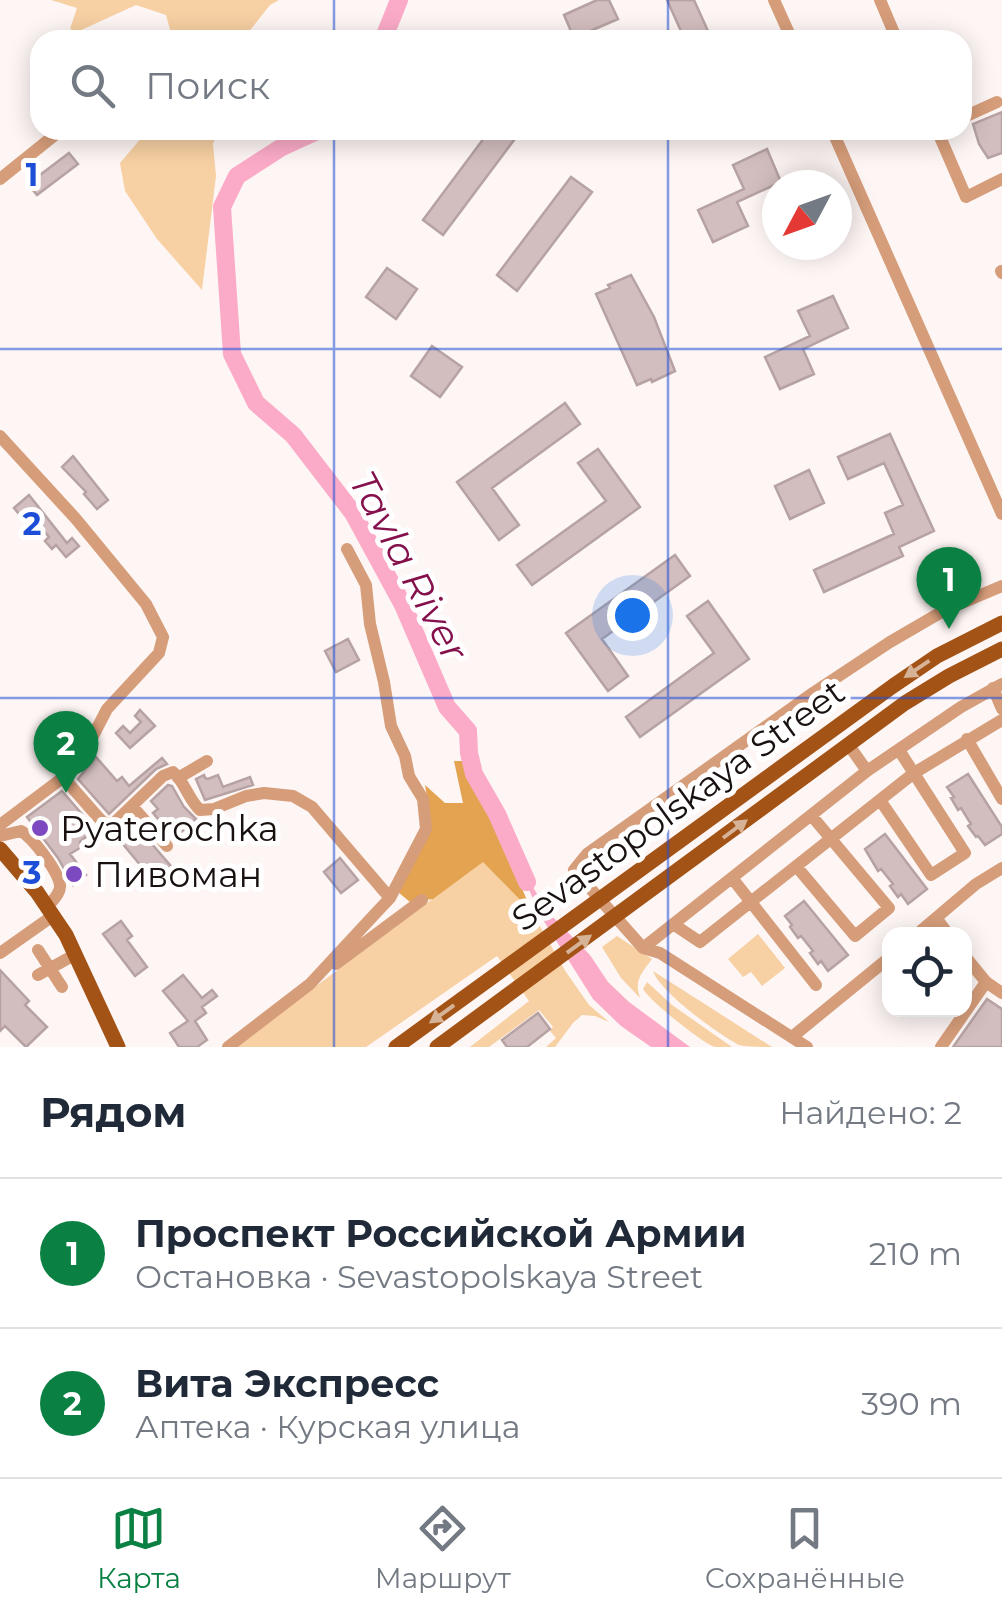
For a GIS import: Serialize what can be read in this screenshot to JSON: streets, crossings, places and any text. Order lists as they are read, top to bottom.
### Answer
{
  "streets": {
    "main road": ["Sevastopolskaya Street"]
  },
  "water": ["Tavla River"],
  "places": ["Pyaterochka", "Пивоман"],
  "north": "bottom left",
  "page": {
    "search": "Поиск",
    "pins": ["1", "2"],
    "heading": ["Рядом", "Найдено: 2"],
    "list": [
      {
        "mark": "1",
        "name": "Проспект Российской Армии",
        "note": "Остановка · Sevastopolskaya Street",
        "value": "210 m"
      },
      {
        "mark": "2",
        "name": "Вита Экспресс",
        "note": "Аптека · Курская улица",
        "value": "390 m"
      }
    ],
    "nav": ["Карта", "Маршрут", "Сохранённые"]
  },
  "grid": {
    "rows": ["1", "2", "3"]
  }
}
